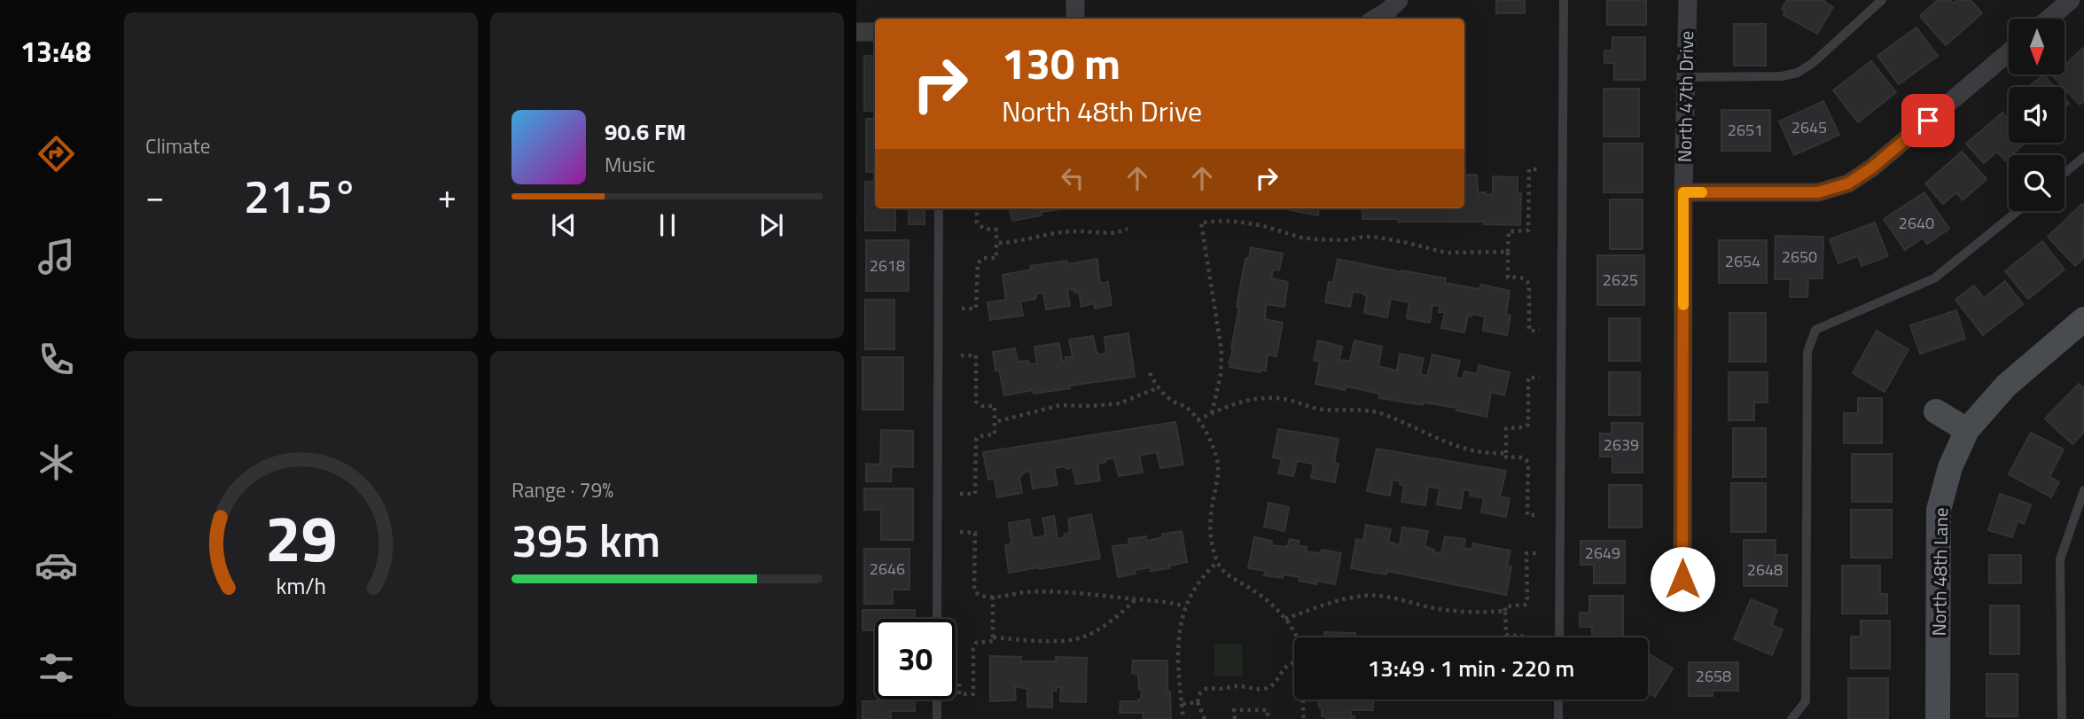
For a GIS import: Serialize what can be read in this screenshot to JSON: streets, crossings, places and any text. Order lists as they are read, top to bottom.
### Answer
{
  "streets": {
    "street": ["North 47th Drive", "North 48th Lane"]
  },
  "house_numbers": [
    "2645",
    "2651",
    "2640",
    "2650",
    "2654",
    "2618",
    "2625",
    "2639",
    "2649",
    "2646",
    "2648",
    "2658"
  ],
  "north": "bottom",
  "page": {
    "tabs": "13:48",
    "tile": [
      "Climate",
      ["Range · 79%", "395 km"]
    ],
    "turn": ["130 m", "North 48th Drive"],
    "song": ["90.6 FM", "Music"],
    "heat": ["−", "21.5°", "+"],
    "limit": "30",
    "trip": "13:49 · 1 min · 220 m",
    "gauge": ["29", "km/h"]
  }
}
